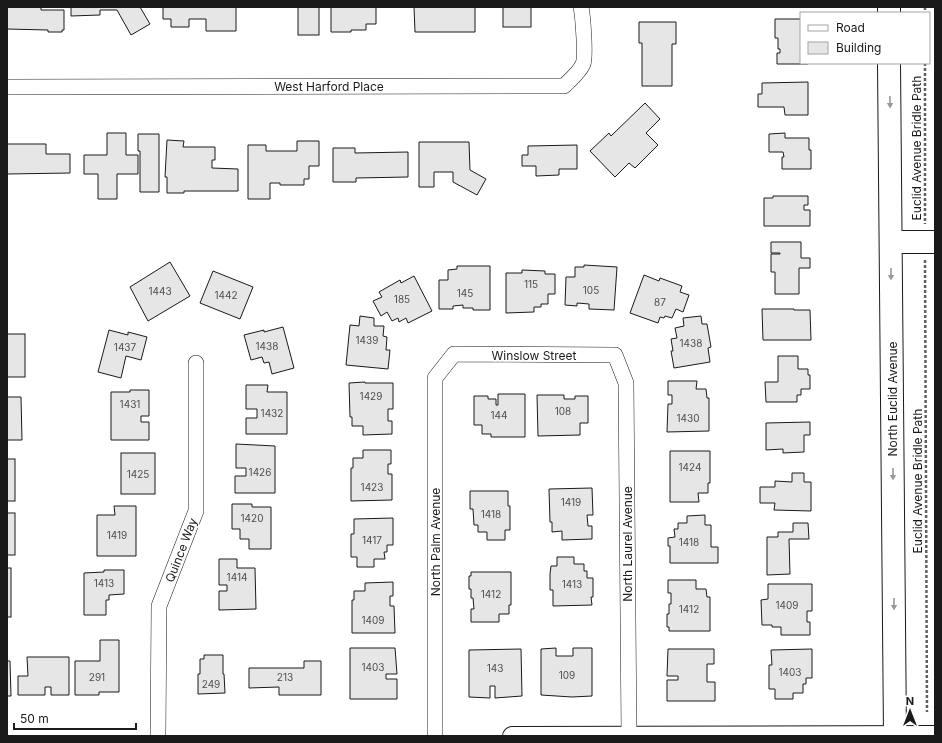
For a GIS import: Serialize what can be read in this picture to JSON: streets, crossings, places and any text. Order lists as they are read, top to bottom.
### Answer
{
  "streets": {
    "main road": ["North Euclid Avenue"],
    "street": [
      "West Harford Place",
      "Winslow Street",
      "North Palm Avenue",
      "North Laurel Avenue",
      "Quince Way"
    ],
    "path": ["Euclid Avenue Bridle Path"]
  },
  "crossings": [
    ["Winslow Street", "North Palm Avenue"],
    ["Winslow Street", "North Laurel Avenue"]
  ],
  "one_way": ["North Euclid Avenue"],
  "house_numbers": [
    "115",
    "105",
    "1443",
    "145",
    "1442",
    "185",
    "87",
    "1439",
    "1438",
    "1438",
    "1437",
    "1429",
    "1431",
    "108",
    "1432",
    "144",
    "1430",
    "1424",
    "1426",
    "1425",
    "1423",
    "1419",
    "1418",
    "1420",
    "1419",
    "1417",
    "1418",
    "1414",
    "1413",
    "1413",
    "1412",
    "1409",
    "1412",
    "1409",
    "1403",
    "143",
    "1403",
    "109",
    "291",
    "213",
    "249"
  ],
  "legend": ["Road", "Building"],
  "scale_bar": "50 m",
  "north": "top"
}
